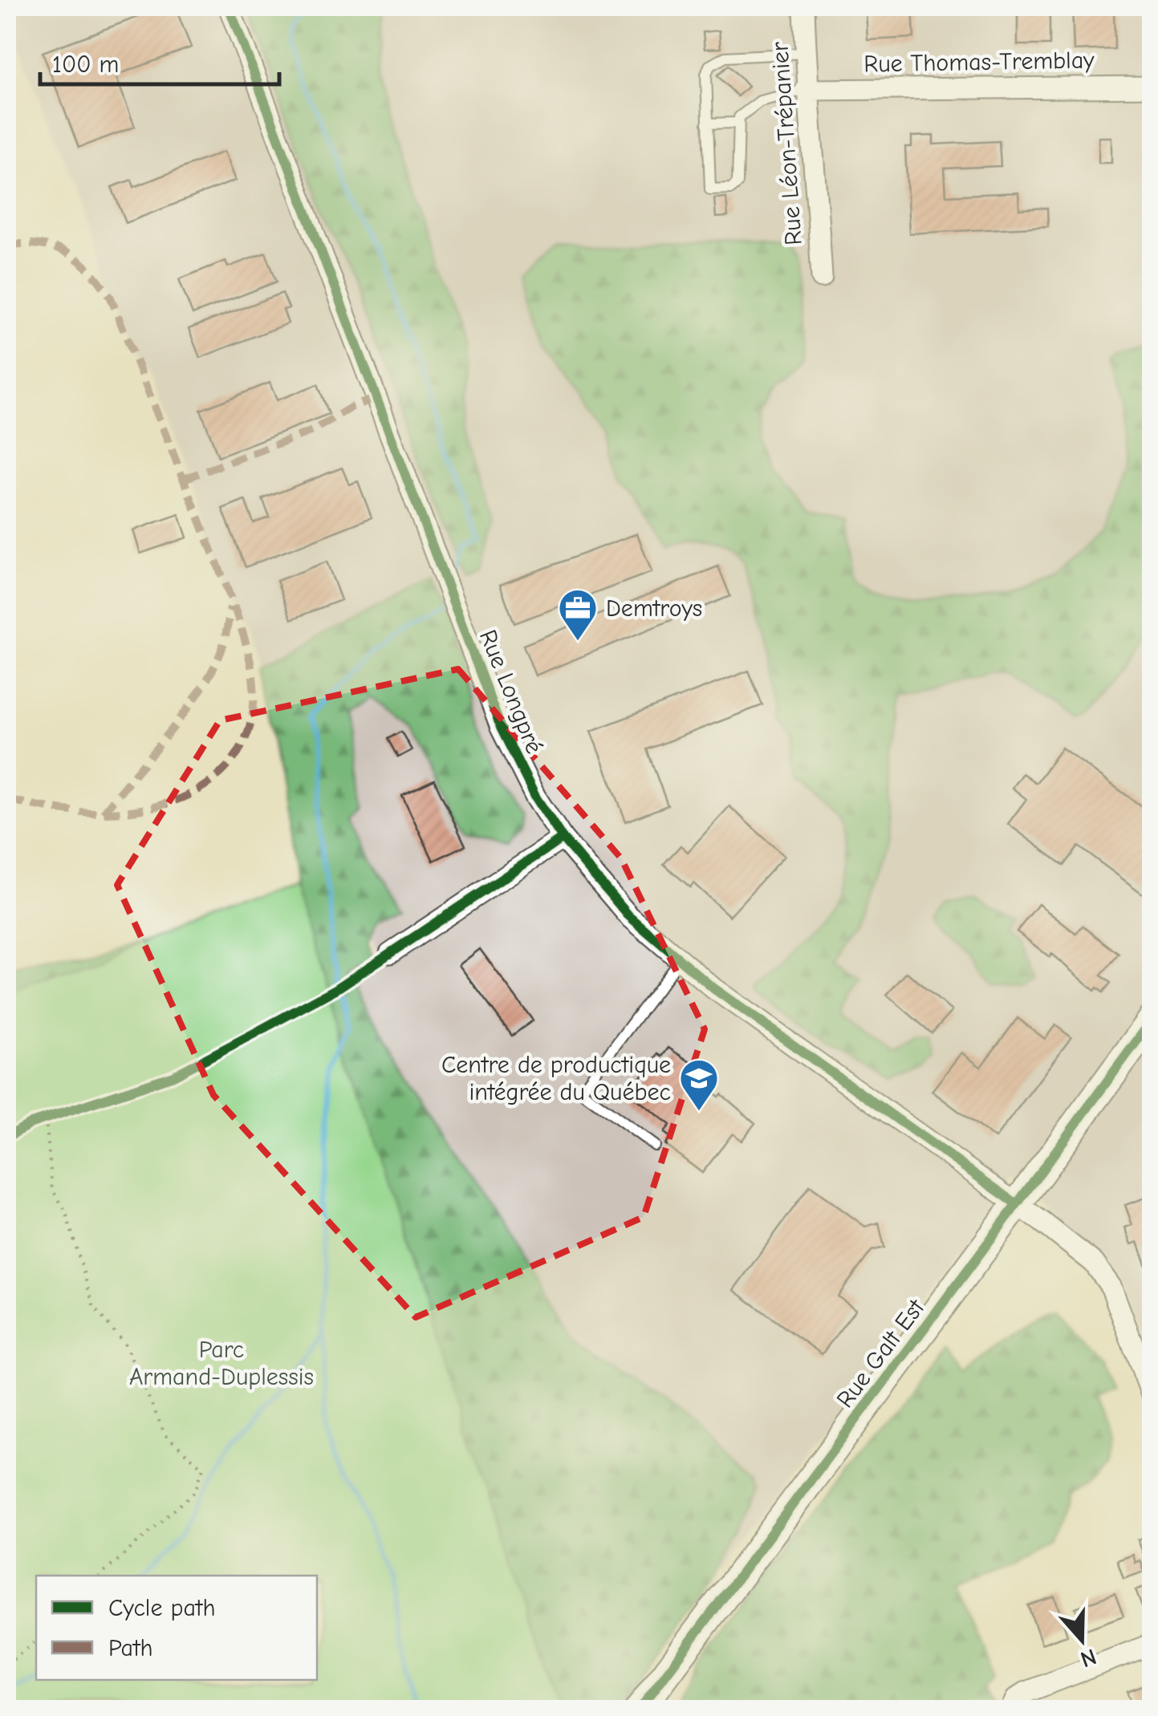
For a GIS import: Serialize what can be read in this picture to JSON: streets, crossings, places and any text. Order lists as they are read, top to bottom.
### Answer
{
  "streets": {
    "street": [
      "Rue Thomas-Tremblay",
      "Rue Léon-Trépanier",
      "Rue Longpré",
      "Rue Galt Est"
    ]
  },
  "crossings": [
    ["Rue Thomas-Tremblay", "Rue Léon-Trépanier"],
    ["Rue Longpré", "Rue Galt Est"]
  ],
  "parks": ["Parc Armand-Duplessis"],
  "places": {
    "office": ["Demtroys"],
    "school or university": ["Centre de productique intégrée du Québec"]
  },
  "legend": ["Cycle path", "Path"],
  "scale_bar": "100 m",
  "north": "bottom"
}
